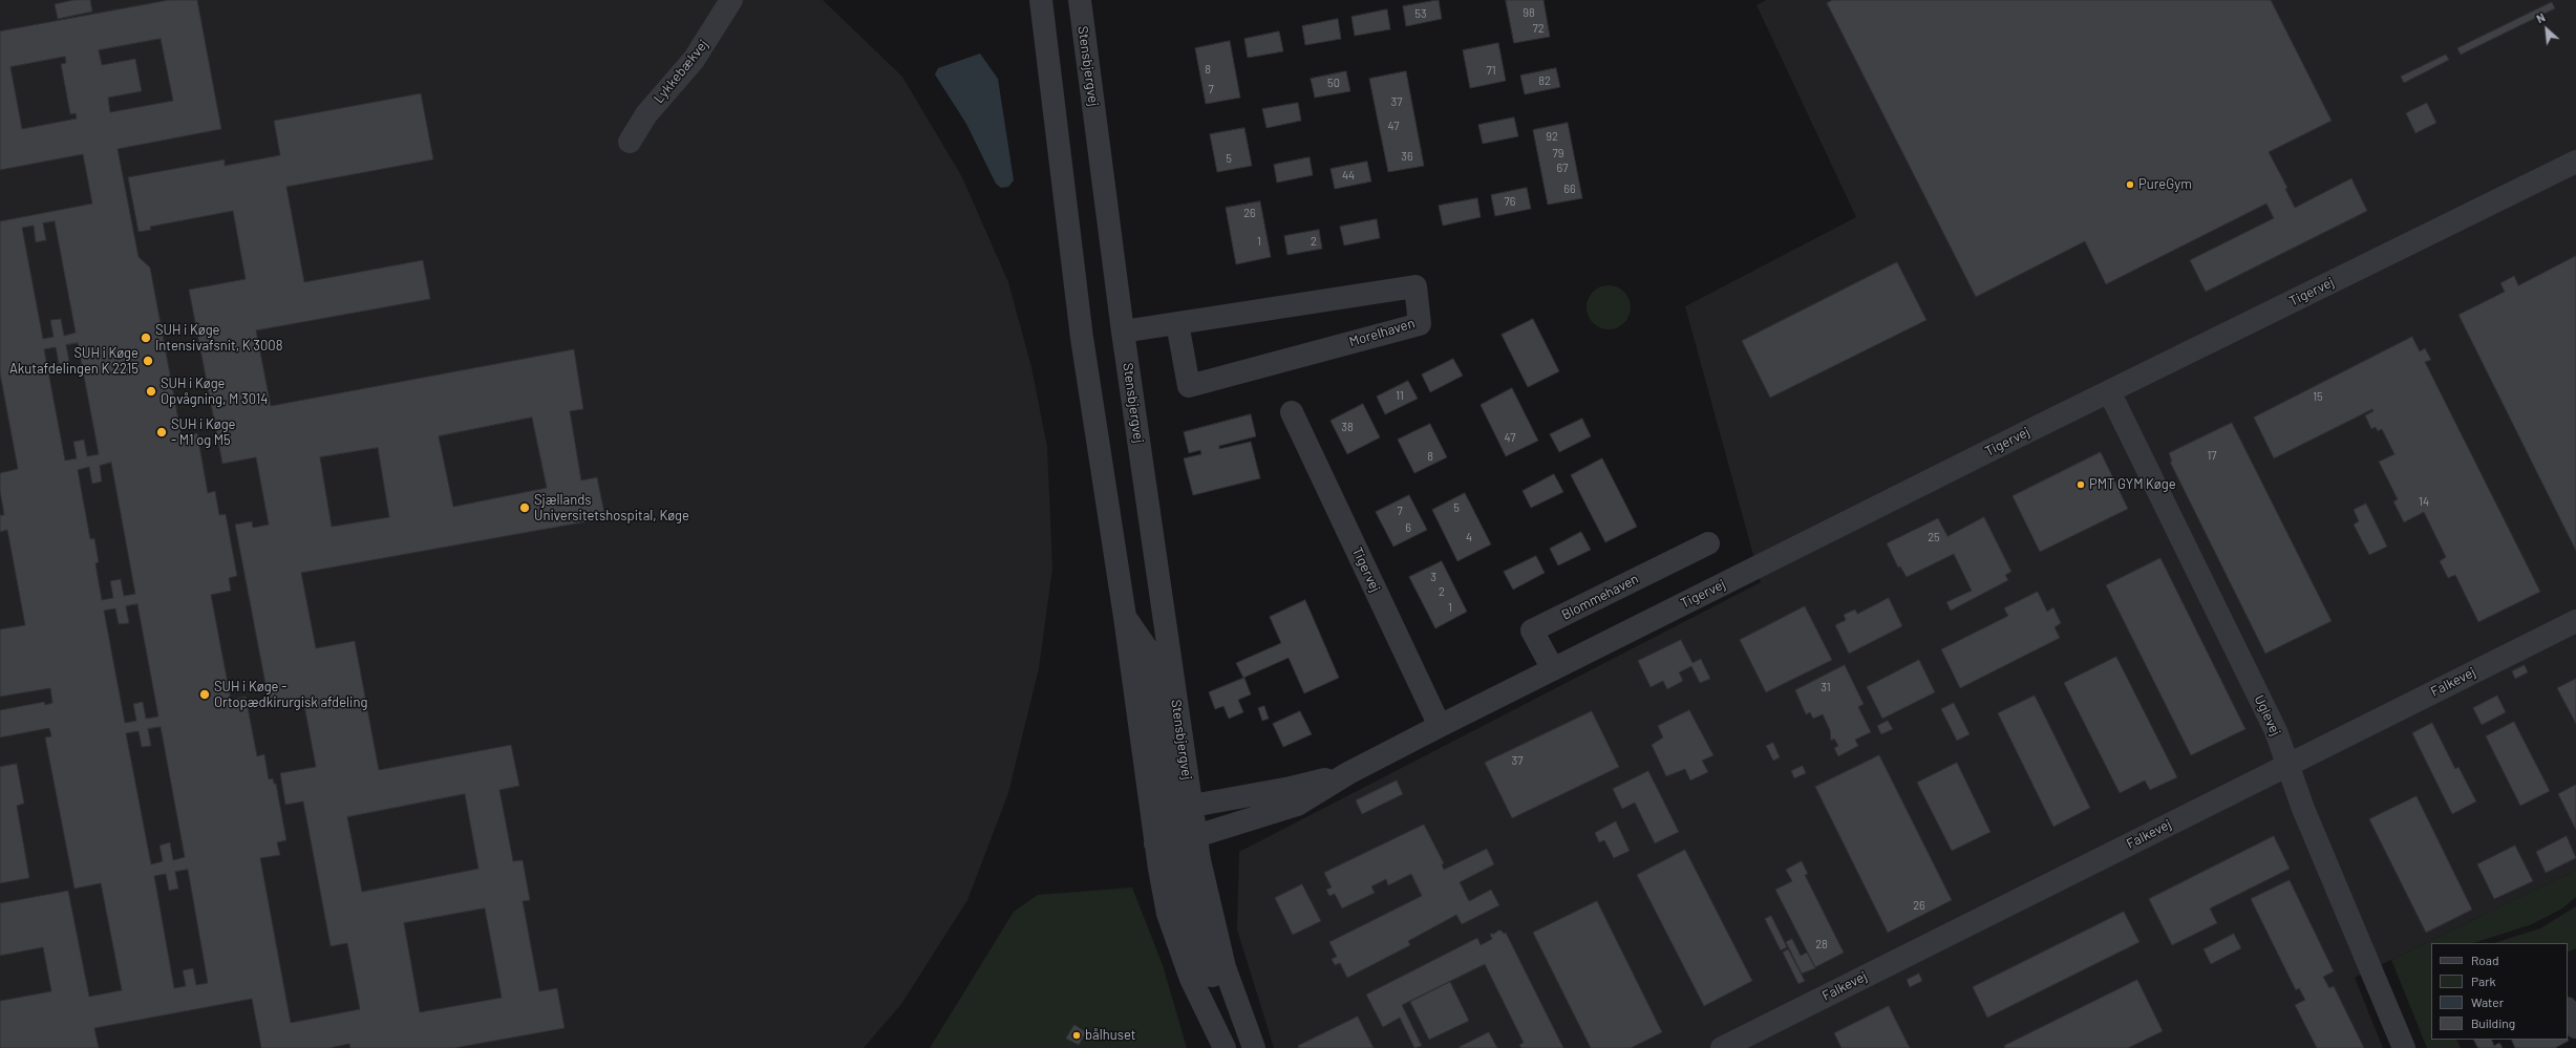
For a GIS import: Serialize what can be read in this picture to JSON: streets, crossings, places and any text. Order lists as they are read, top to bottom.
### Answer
{
  "streets": {
    "street": [
      "Stensbjergvej",
      "Lykkebækvej",
      "Tigervej",
      "Morelhaven",
      "Blommehaven",
      "Falkevej",
      "Uglevej"
    ]
  },
  "crossings": [
    ["Stensbjergvej", "Tigervej"],
    ["Stensbjergvej", "Morelhaven"],
    ["Tigervej", "Blommehaven"],
    ["Tigervej", "Uglevej"],
    ["Falkevej", "Uglevej"]
  ],
  "places": [
    "PureGym",
    "SUH i Køge Intensivafsnit, K 3008",
    "SUH i Køge Akutafdelingen K 2215",
    "SUH i Køge Opvågning, M 3014",
    "SUH i Køge - M1 og M5",
    "PMT GYM Køge",
    "Sjællands Universitetshospital, Køge",
    "SUH i Køge - Ortopædkirurgisk afdeling",
    "bålhuset"
  ],
  "house_numbers": [
    "98",
    "53",
    "72",
    "8",
    "71",
    "82",
    "50",
    "7",
    "37",
    "47",
    "92",
    "79",
    "36",
    "5",
    "67",
    "44",
    "66",
    "76",
    "26",
    "1",
    "2",
    "11",
    "15",
    "38",
    "47",
    "17",
    "8",
    "14",
    "5",
    "7",
    "6",
    "4",
    "25",
    "3",
    "2",
    "1",
    "31",
    "37",
    "26",
    "28"
  ],
  "legend": [
    "Road",
    "Park",
    "Water",
    "Building"
  ],
  "north": "top left"
}
